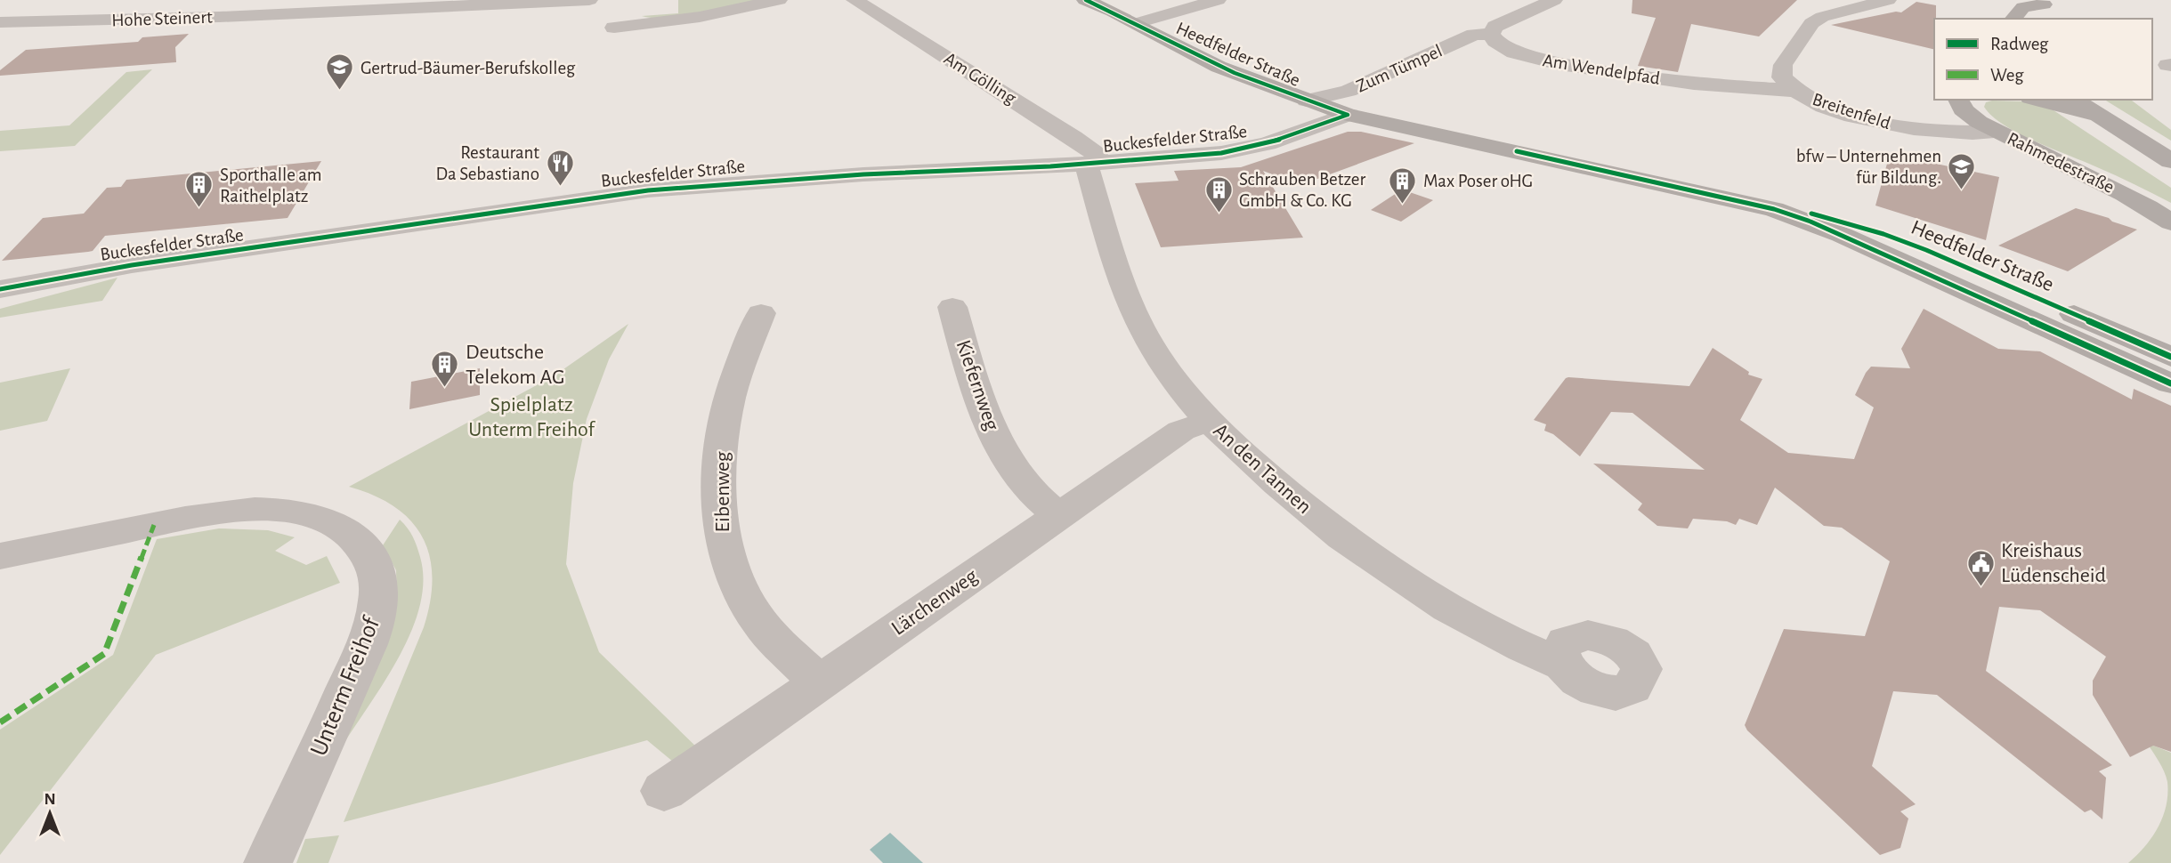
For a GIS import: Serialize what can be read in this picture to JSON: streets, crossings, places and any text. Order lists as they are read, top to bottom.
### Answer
{
  "streets": {
    "main road": ["Heedfelder Straße", "Rahmedestraße"],
    "street": [
      "Hohe Steinert",
      "Zum Tümpel",
      "Am Wendelpfad",
      "Am Gölling",
      "Breitenfeld",
      "Buckesfelder Straße",
      "Kiefernweg",
      "An den Tannen",
      "Eibenweg",
      "Lärchenweg",
      "Unterm Freihof"
    ]
  },
  "crossings": [
    ["Heedfelder Straße", "Zum Tümpel"],
    ["Heedfelder Straße", "Buckesfelder Straße"],
    ["Zum Tümpel", "Am Wendelpfad"],
    ["Am Wendelpfad", "Breitenfeld"],
    ["Am Gölling", "Buckesfelder Straße"],
    ["Am Gölling", "An den Tannen"],
    ["Breitenfeld", "Rahmedestraße"],
    ["Buckesfelder Straße", "An den Tannen"],
    ["Kiefernweg", "Lärchenweg"],
    ["An den Tannen", "Lärchenweg"],
    ["Eibenweg", "Lärchenweg"]
  ],
  "parks": ["Spielplatz Unterm Freihof"],
  "places": {
    "school or university": ["Gertrud-Bäumer-Berufskolleg", "bfw – Unternehmen für Bildung."],
    "restaurant": ["Restaurant Da Sebastiano"],
    "building": [
      "Max Poser oHG",
      "Sporthalle am Raithelplatz",
      "Schrauben Betzer GmbH & Co. KG",
      "Deutsche Telekom AG"
    ],
    "public building": ["Kreishaus Lüdenscheid"]
  },
  "legend": ["Radweg", "Weg"],
  "north": "top"
}
